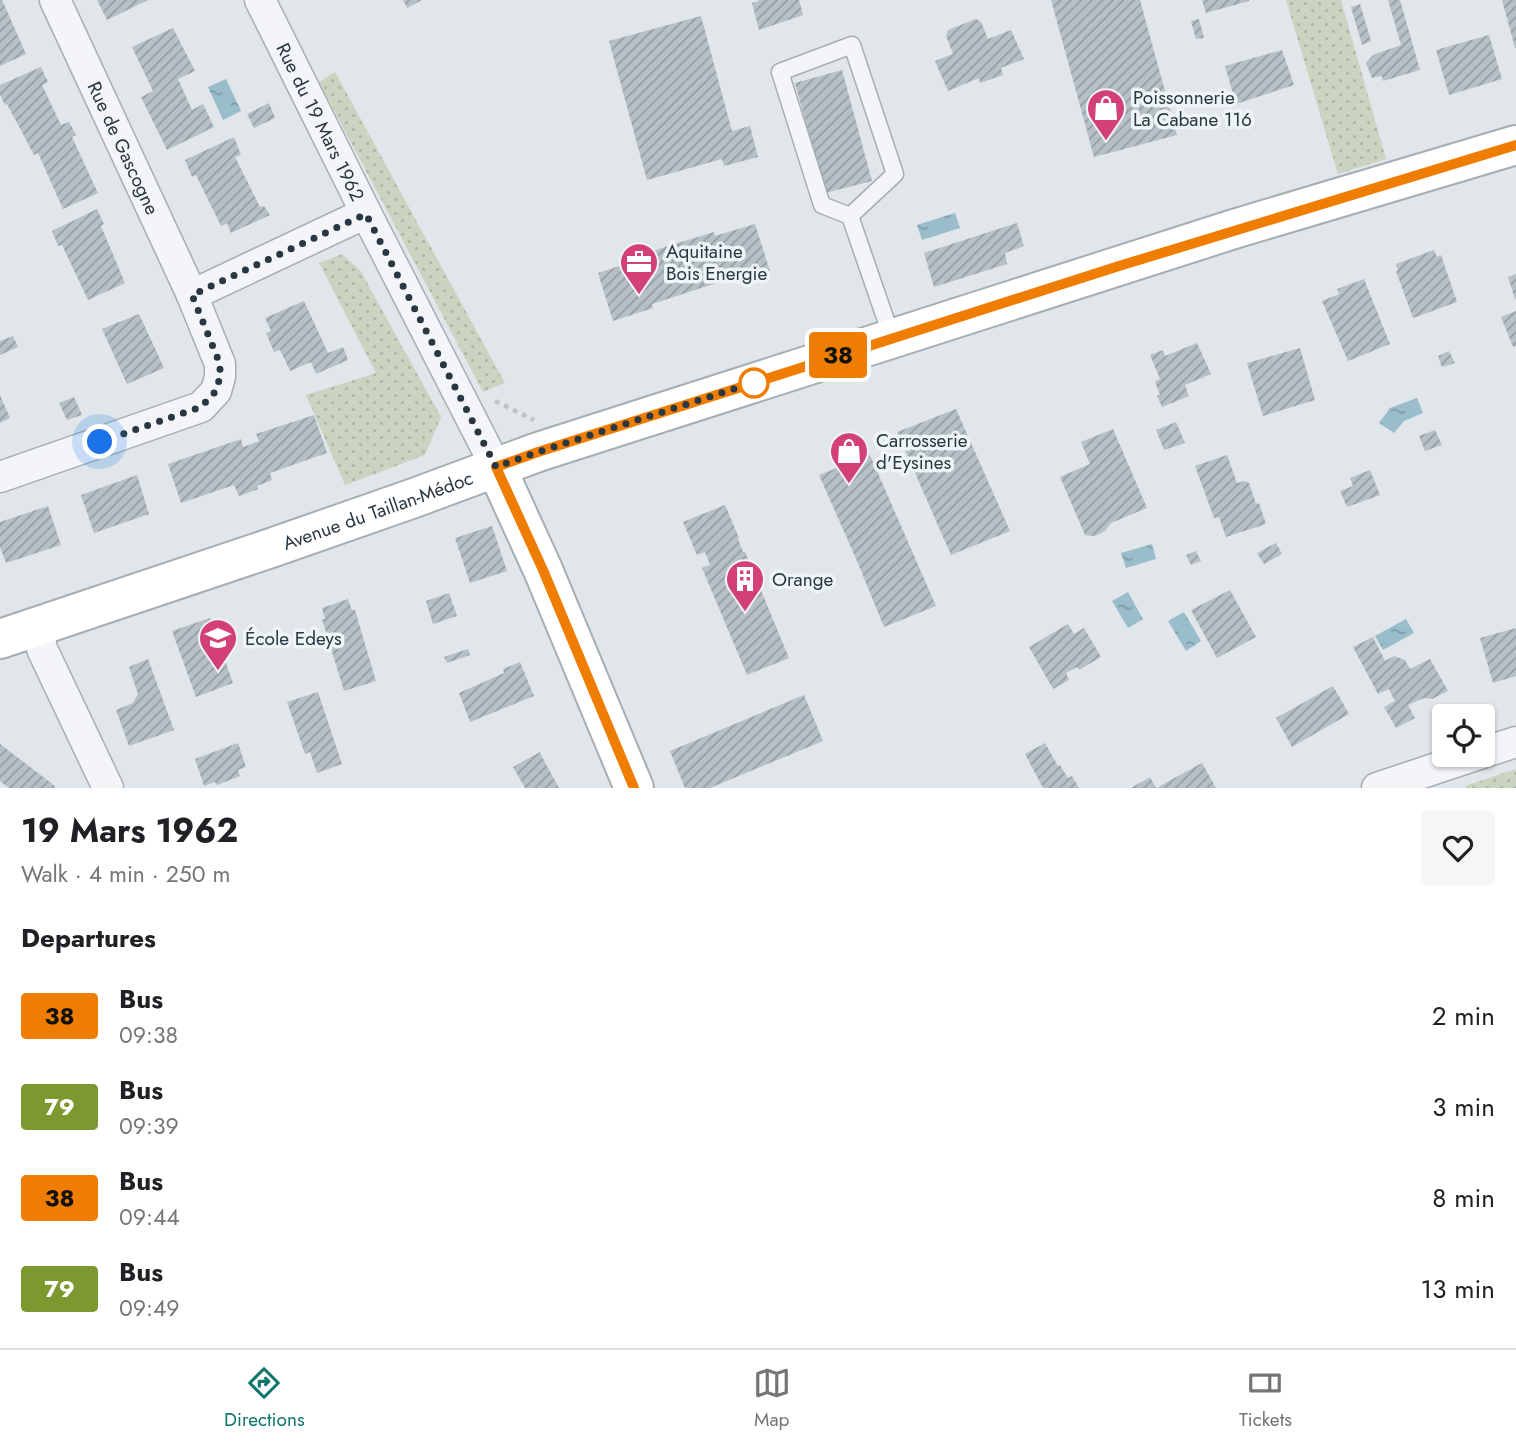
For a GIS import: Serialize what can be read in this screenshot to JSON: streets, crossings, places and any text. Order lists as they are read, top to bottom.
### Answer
{
  "streets": {
    "street": ["Rue du 19 Mars 1962", "Rue de Gascogne", "Avenue du Taillan-Médoc"]
  },
  "crossings": [
    ["Rue du 19 Mars 1962", "Avenue du Taillan-Médoc"]
  ],
  "places": {
    "shop": ["Poissonnerie La Cabane 116", "Carrosserie d'Eysines"],
    "office": ["Aquitaine Bois Energie"],
    "building": ["Orange"],
    "school or university": ["École Edeys"]
  },
  "lines": ["bus line 38"],
  "page": {
    "on_map": "38",
    "heading": [
      ["19 Mars 1962", "Walk · 4 min · 250 m"],
      "Departures"
    ],
    "list": [
      {
        "mark": "38",
        "name": "Bus",
        "note": "09:38",
        "value": "2 min"
      },
      {
        "mark": "79",
        "name": "Bus",
        "note": "09:39",
        "value": "3 min"
      },
      {
        "mark": "38",
        "name": "Bus",
        "note": "09:44",
        "value": "8 min"
      },
      {
        "mark": "79",
        "name": "Bus",
        "note": "09:49",
        "value": "13 min"
      }
    ],
    "tabs": ["Directions", "Map", "Tickets"]
  }
}
